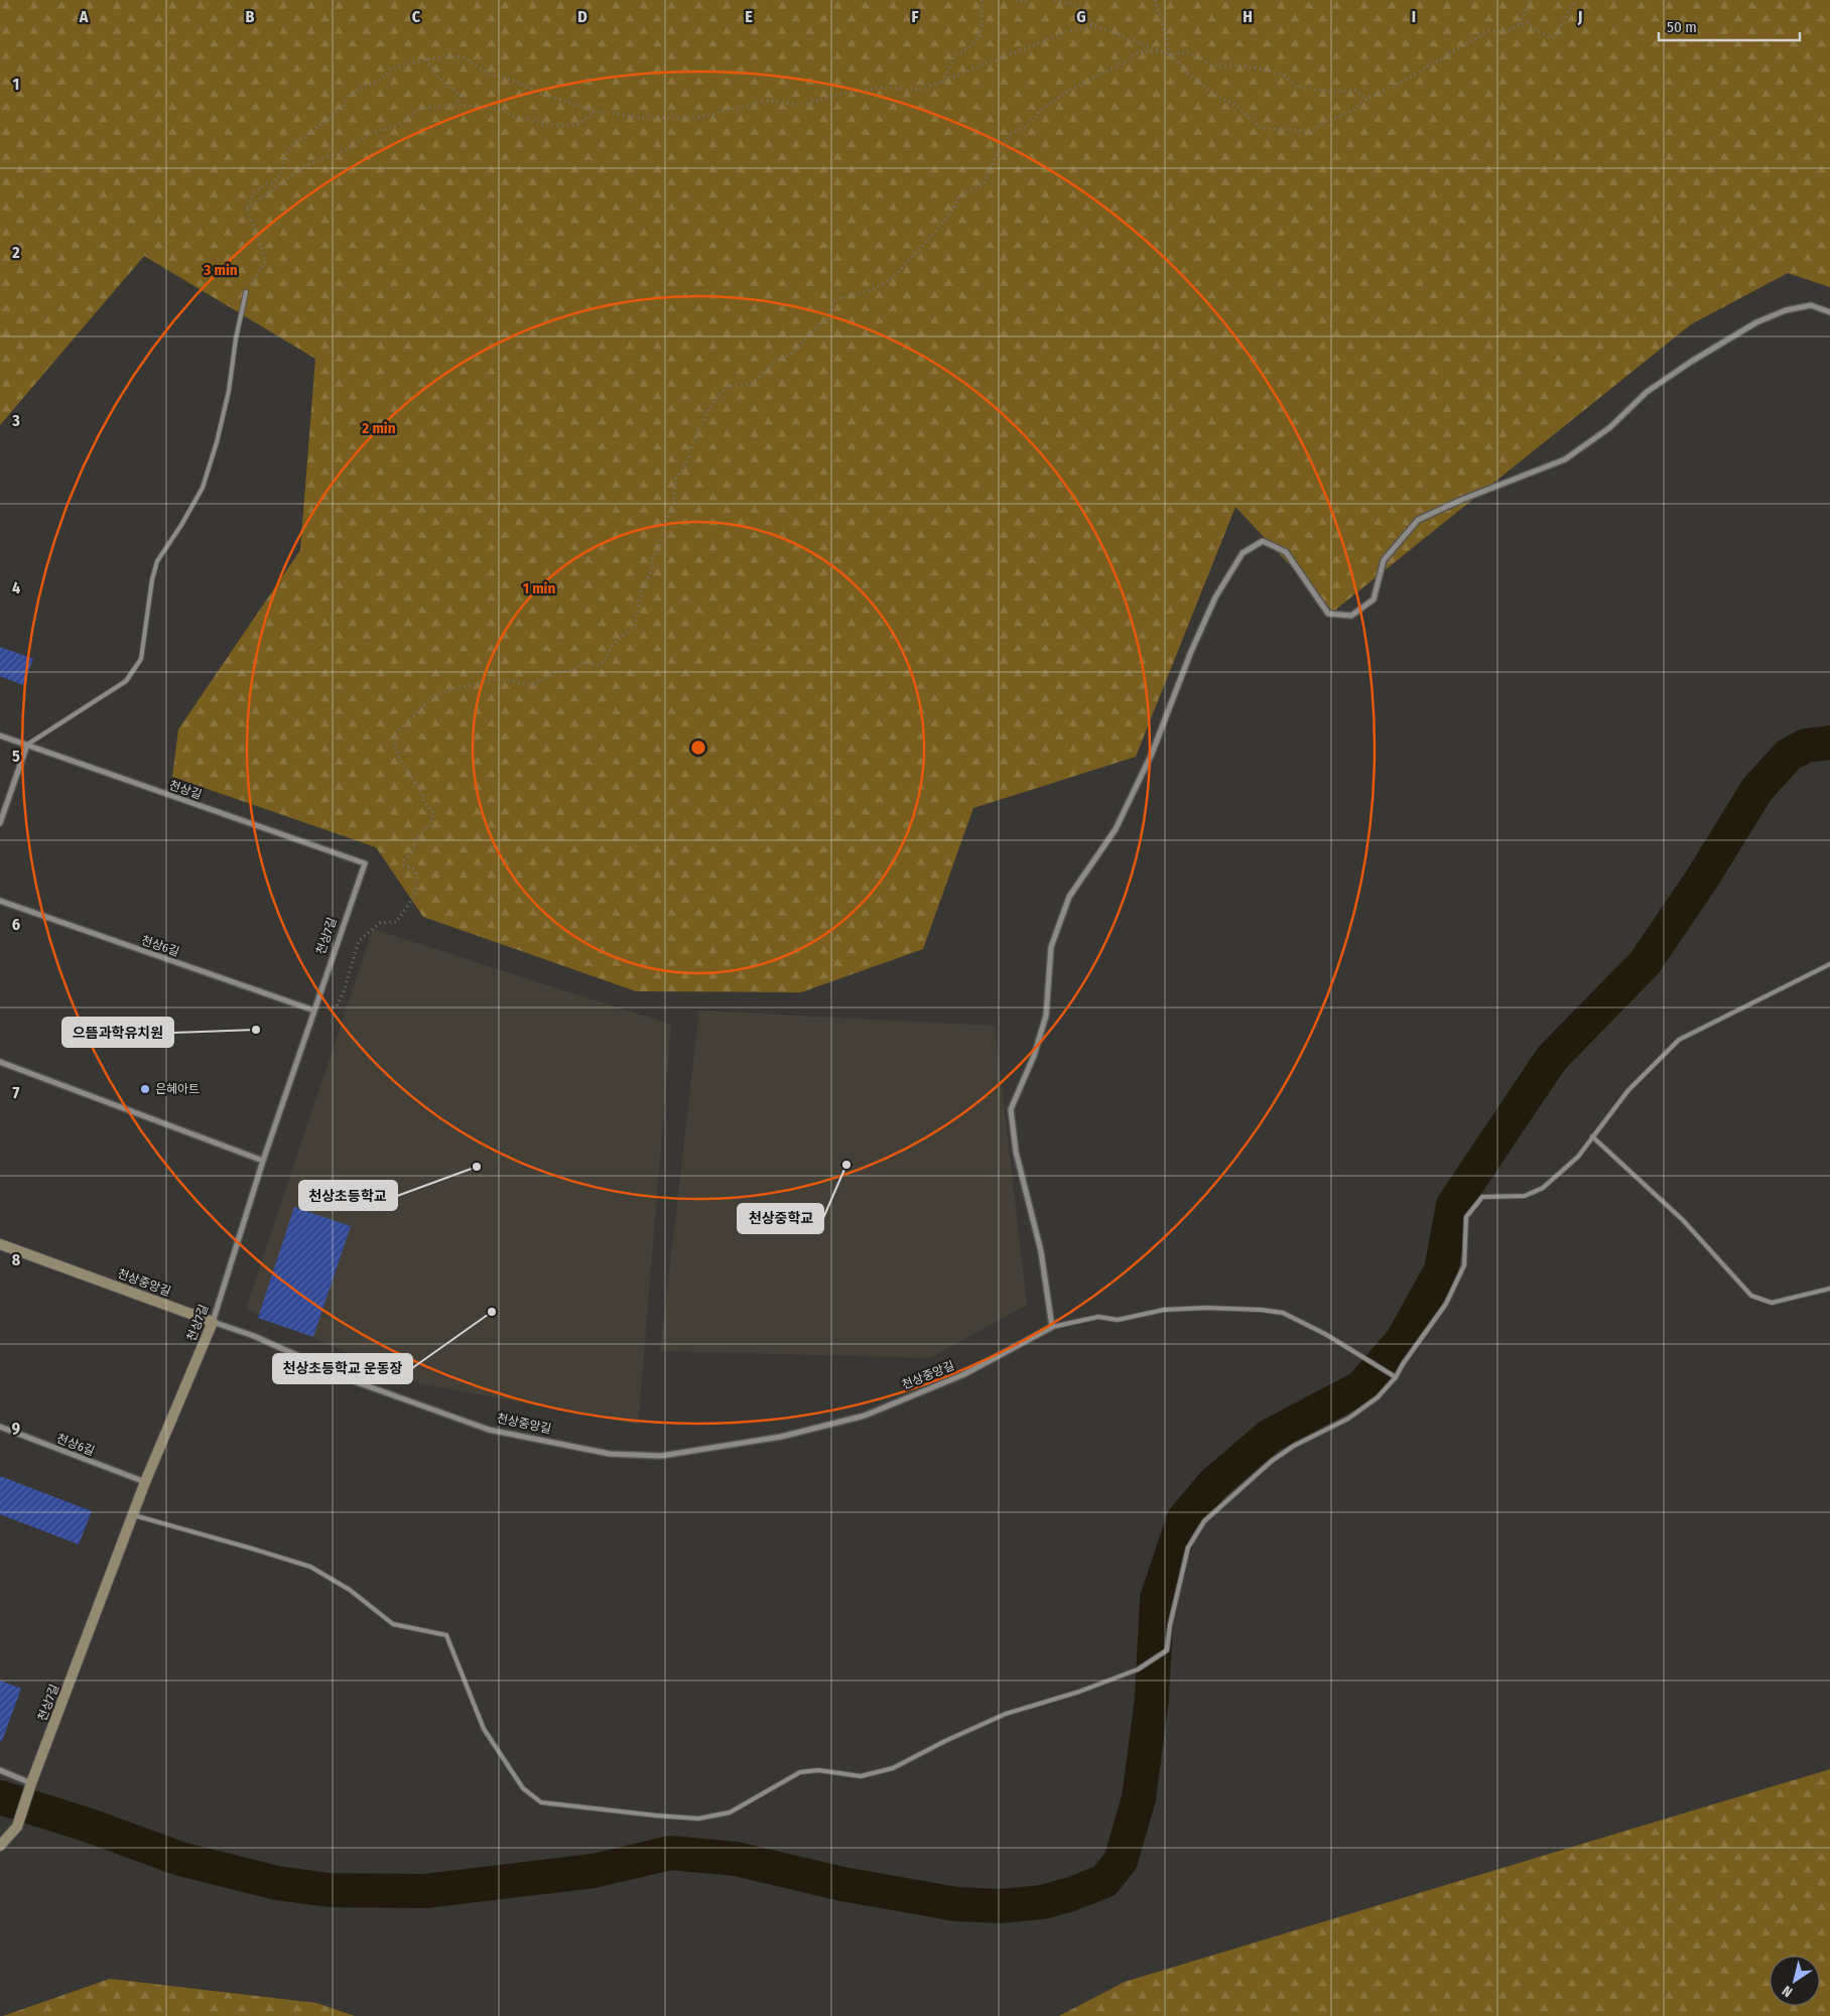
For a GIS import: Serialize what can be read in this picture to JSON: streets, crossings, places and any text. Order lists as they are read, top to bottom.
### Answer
{
  "streets": {
    "street": [
      "천상길",
      "천상7길",
      "천상6길",
      "천상중앙길"
    ]
  },
  "crossings": [
    ["천상길", "천상7길"],
    ["천상7길", "천상6길"],
    ["천상7길", "천상중앙길"]
  ],
  "places": [
    "으뜸과학유치원",
    "은혜아트",
    "천상중학교",
    "천상초등학교",
    "천상초등학교 운동장"
  ],
  "scale_bar": "50 m",
  "north": "bottom left",
  "grid": {
    "columns": [
      "A",
      "B",
      "C",
      "D",
      "E",
      "F",
      "G",
      "H",
      "I",
      "J"
    ],
    "rows": [
      "1",
      "2",
      "3",
      "4",
      "5",
      "6",
      "7",
      "8",
      "9"
    ]
  },
  "rings": ["3 min", "2 min", "1 min"]
}
